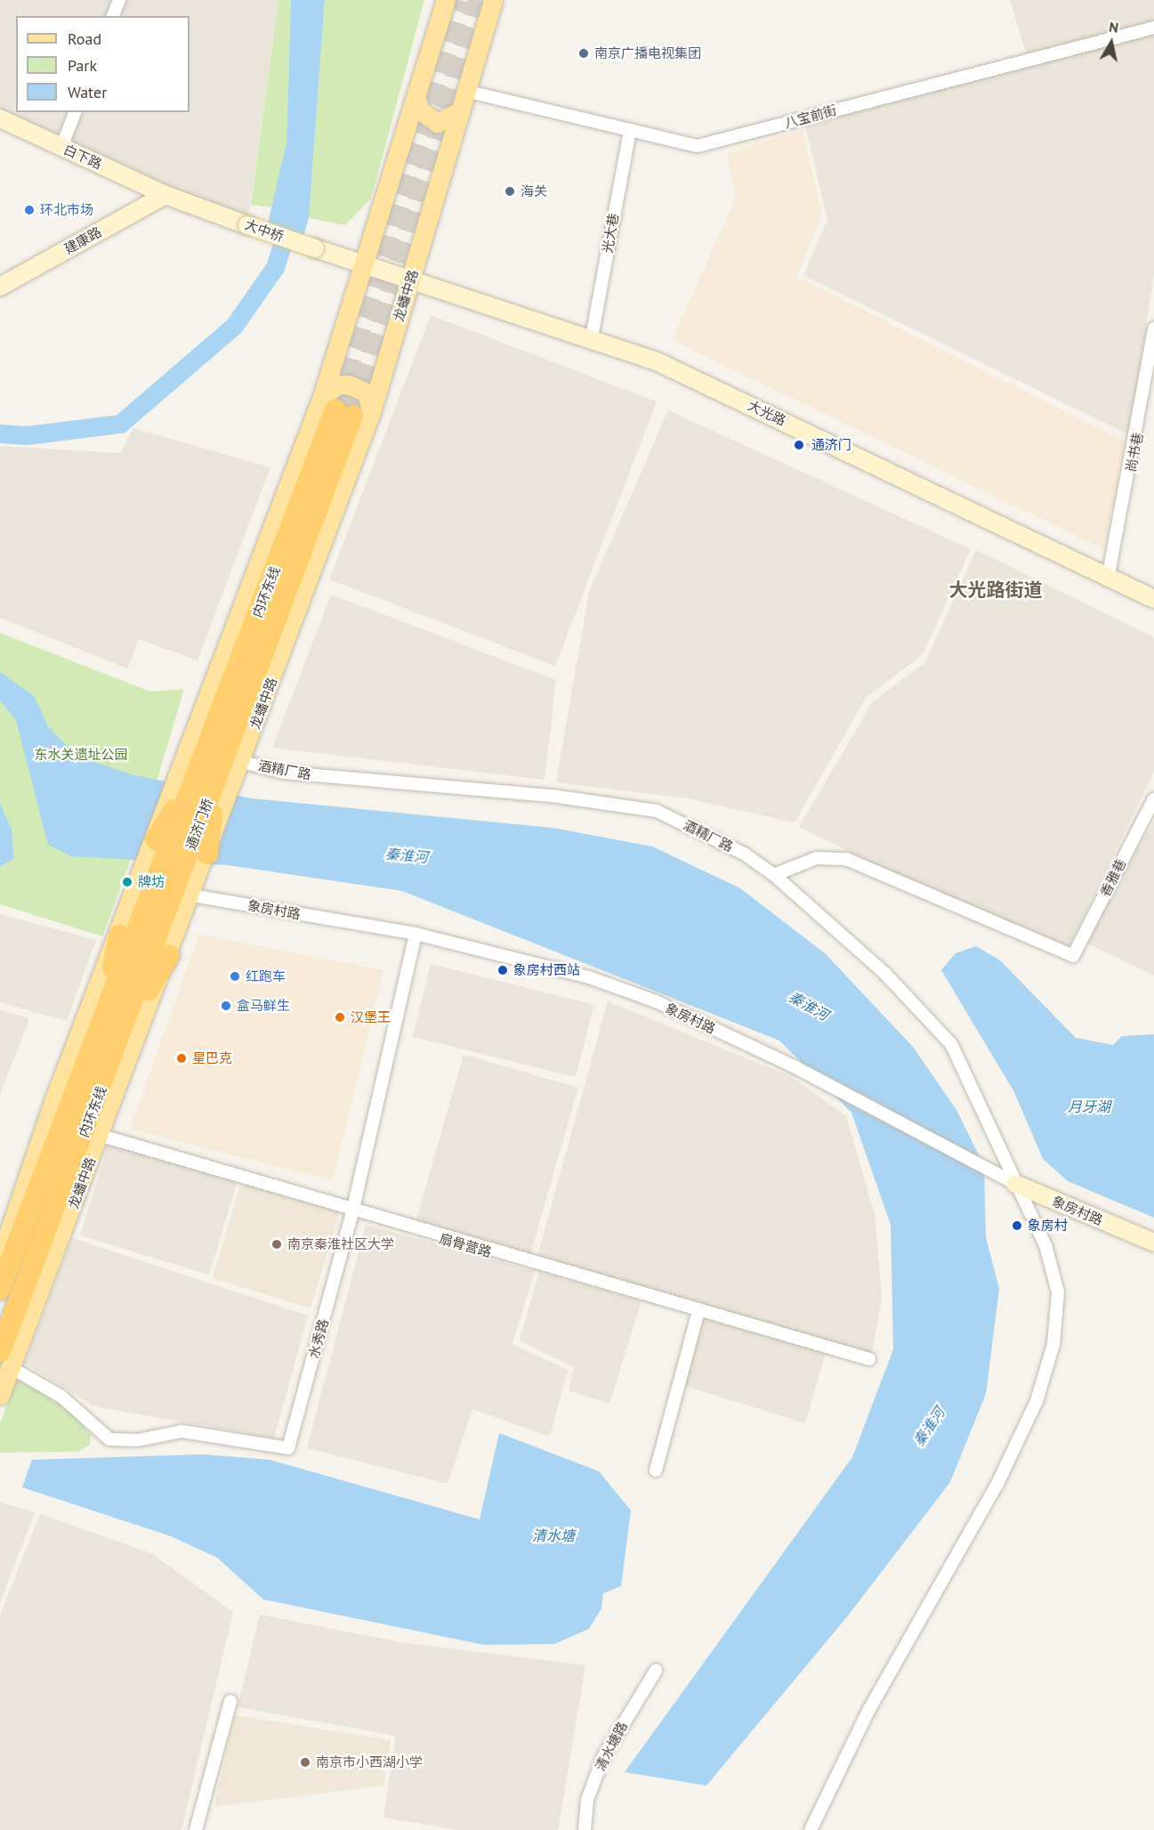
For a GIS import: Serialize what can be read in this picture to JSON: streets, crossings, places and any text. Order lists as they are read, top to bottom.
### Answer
{
  "streets": {
    "highway": ["内环东线", "通济门桥"],
    "main road": ["龙蟠中路"],
    "street": [
      "八宝前街",
      "白下路",
      "大中桥",
      "光大巷",
      "建康路",
      "大光路",
      "尚书巷",
      "酒精厂路",
      "香雅巷",
      "象房村路",
      "扇骨营路",
      "水秀路",
      "清水塘路"
    ]
  },
  "crossings": [
    ["八宝前街", "光大巷"],
    ["八宝前街", "龙蟠中路"],
    ["白下路", "大中桥"],
    ["白下路", "建康路"],
    ["大中桥", "建康路"],
    ["大中桥", "龙蟠中路"],
    ["大中桥", "大光路"],
    ["光大巷", "大光路"],
    ["龙蟠中路", "大光路"],
    ["龙蟠中路", "内环东线"],
    ["龙蟠中路", "酒精厂路"],
    ["龙蟠中路", "通济门桥"],
    ["龙蟠中路", "象房村路"],
    ["龙蟠中路", "扇骨营路"],
    ["龙蟠中路", "水秀路"],
    ["大光路", "尚书巷"],
    ["内环东线", "通济门桥"],
    ["酒精厂路", "香雅巷"],
    ["酒精厂路", "象房村路"],
    ["象房村路", "水秀路"],
    ["扇骨营路", "水秀路"]
  ],
  "districts": ["大光路街道"],
  "water": ["秦淮河", "月牙湖", "清水塘"],
  "parks": ["东水关遗址公园"],
  "places": [
    "南京广播电视集团",
    "海关",
    "环北市场",
    "通济门",
    "牌坊",
    "象房村西站",
    "红跑车",
    "盒马鲜生",
    "汉堡王",
    "星巴克",
    "象房村",
    "南京秦淮社区大学",
    "南京市小西湖小学"
  ],
  "legend": ["Road", "Park", "Water"],
  "north": "top"
}
